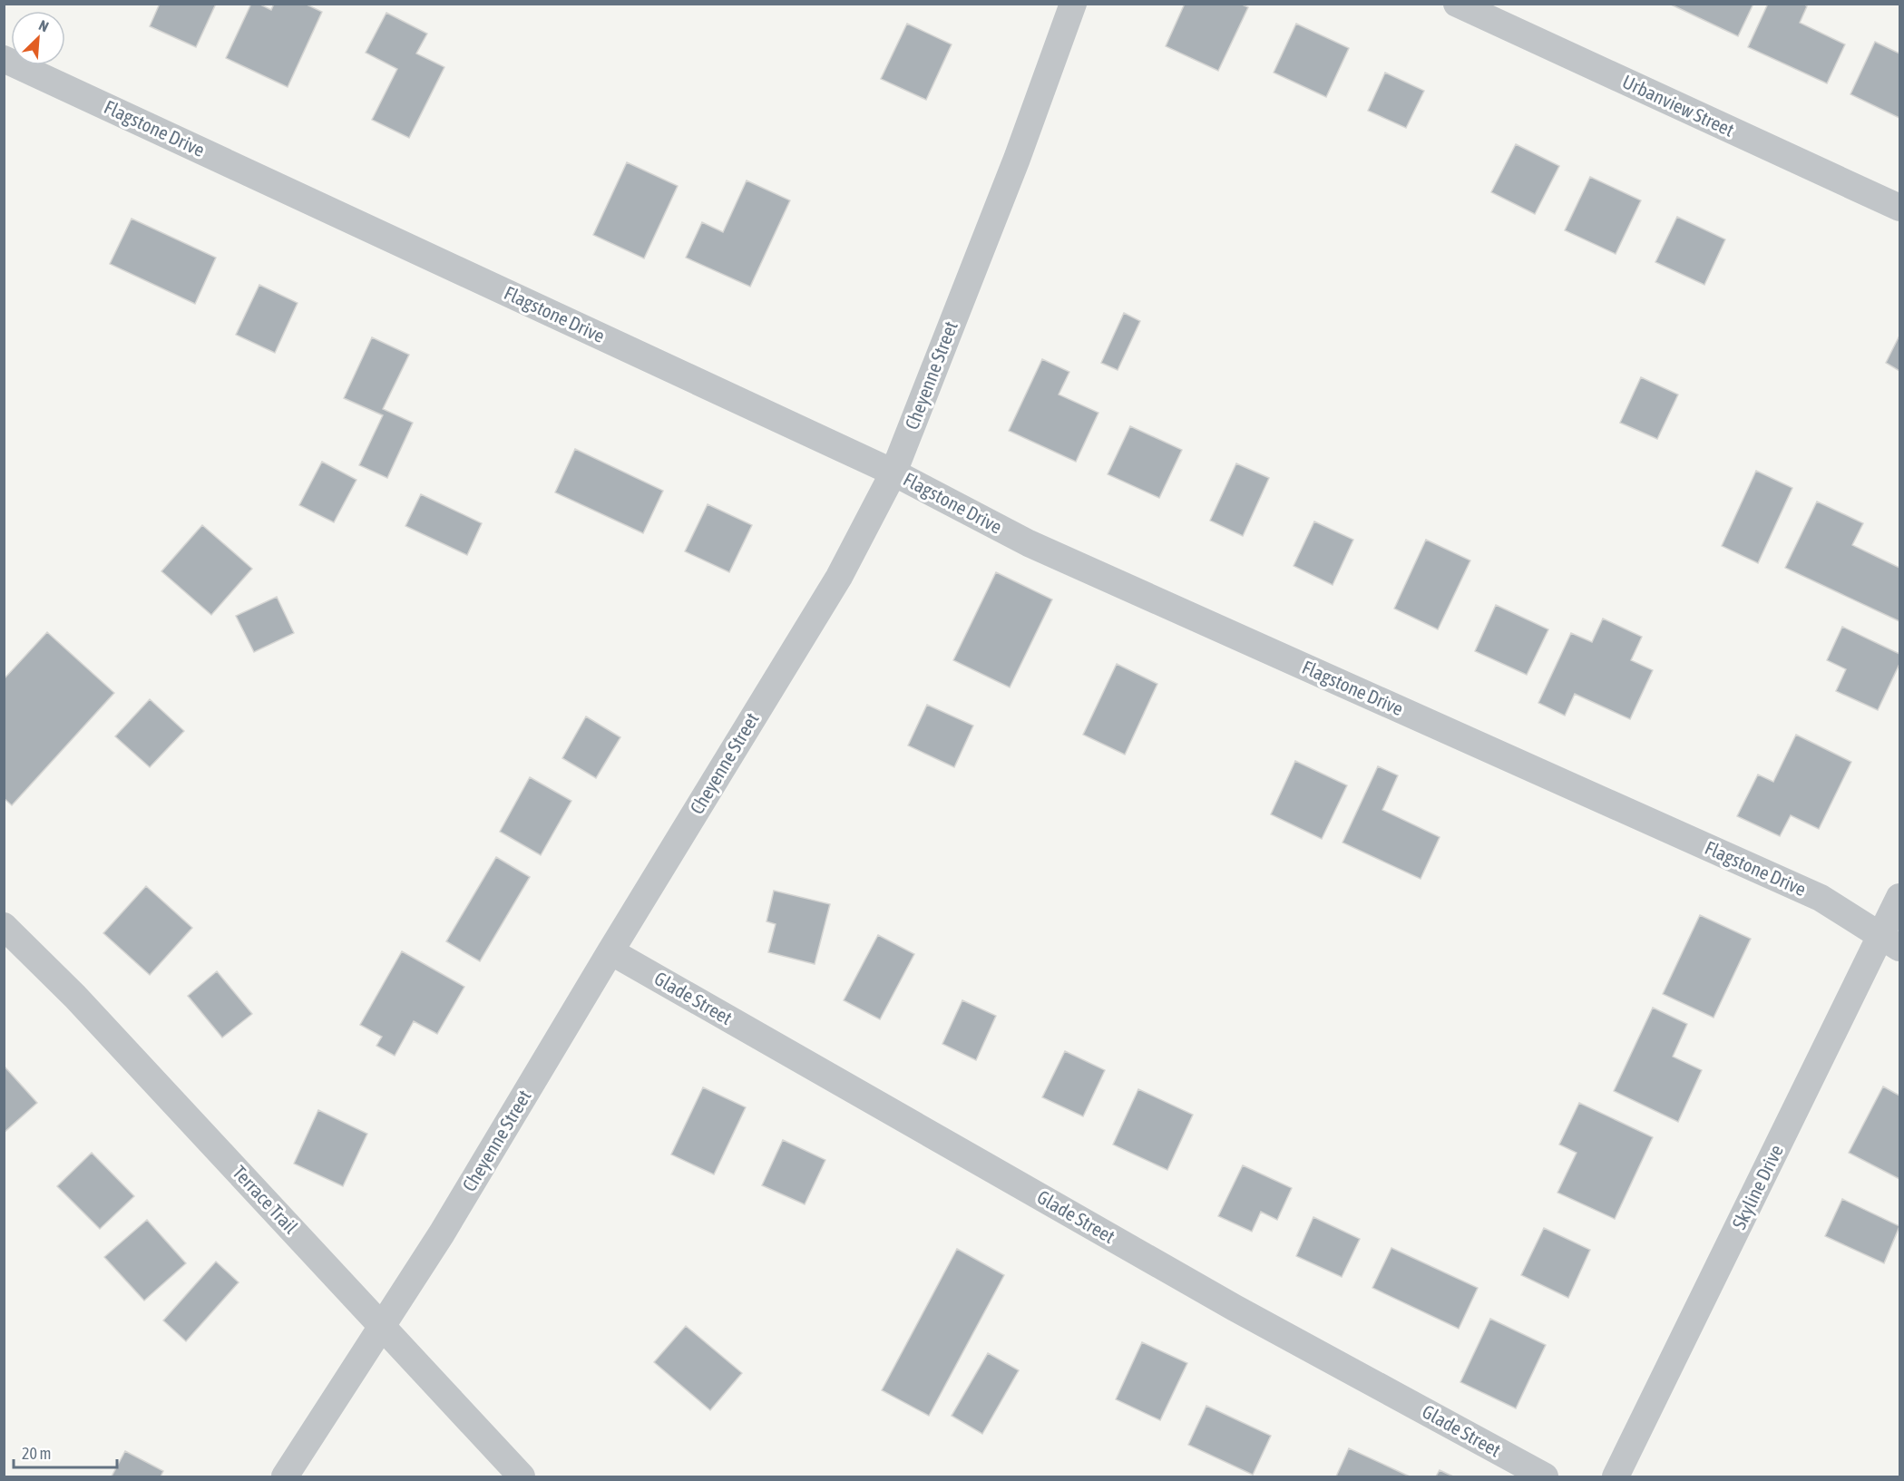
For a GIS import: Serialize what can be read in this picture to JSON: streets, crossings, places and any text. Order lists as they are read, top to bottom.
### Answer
{
  "streets": {
    "street": [
      "Urbanview Street",
      "Flagstone Drive",
      "Cheyenne Street",
      "Glade Street",
      "Skyline Drive",
      "Terrace Trail"
    ]
  },
  "crossings": [
    ["Flagstone Drive", "Cheyenne Street"],
    ["Flagstone Drive", "Skyline Drive"],
    ["Cheyenne Street", "Glade Street"],
    ["Cheyenne Street", "Terrace Trail"]
  ],
  "scale_bar": "20 m",
  "north": "top right"
}
